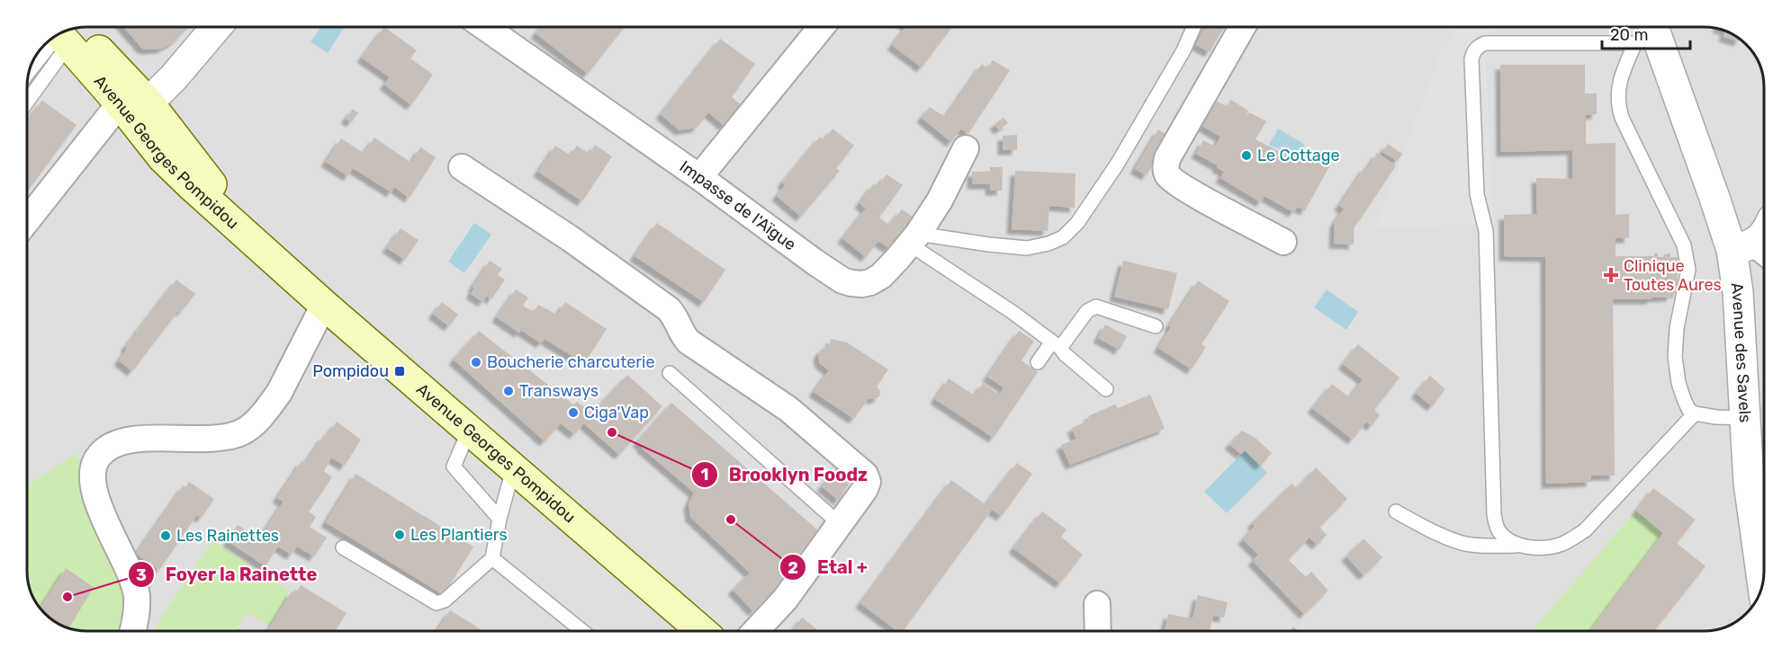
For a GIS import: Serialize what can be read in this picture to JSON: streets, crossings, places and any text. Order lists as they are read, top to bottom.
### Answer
{
  "streets": {
    "main road": ["Avenue Georges Pompidou"],
    "street": ["Impasse de l'Aïgue", "Avenue des Savels"]
  },
  "places": {
    "other": [
      "Le Cottage",
      "Boucherie charcuterie",
      "Transways",
      "Ciga'Vap",
      "Brooklyn Foodz",
      "Etal +",
      "Les Plantiers",
      "Les Rainettes",
      "Foyer la Rainette"
    ],
    "health": ["Clinique Toutes Aures"],
    "transit": ["Pompidou"]
  },
  "scale_bar": "20 m"
}
